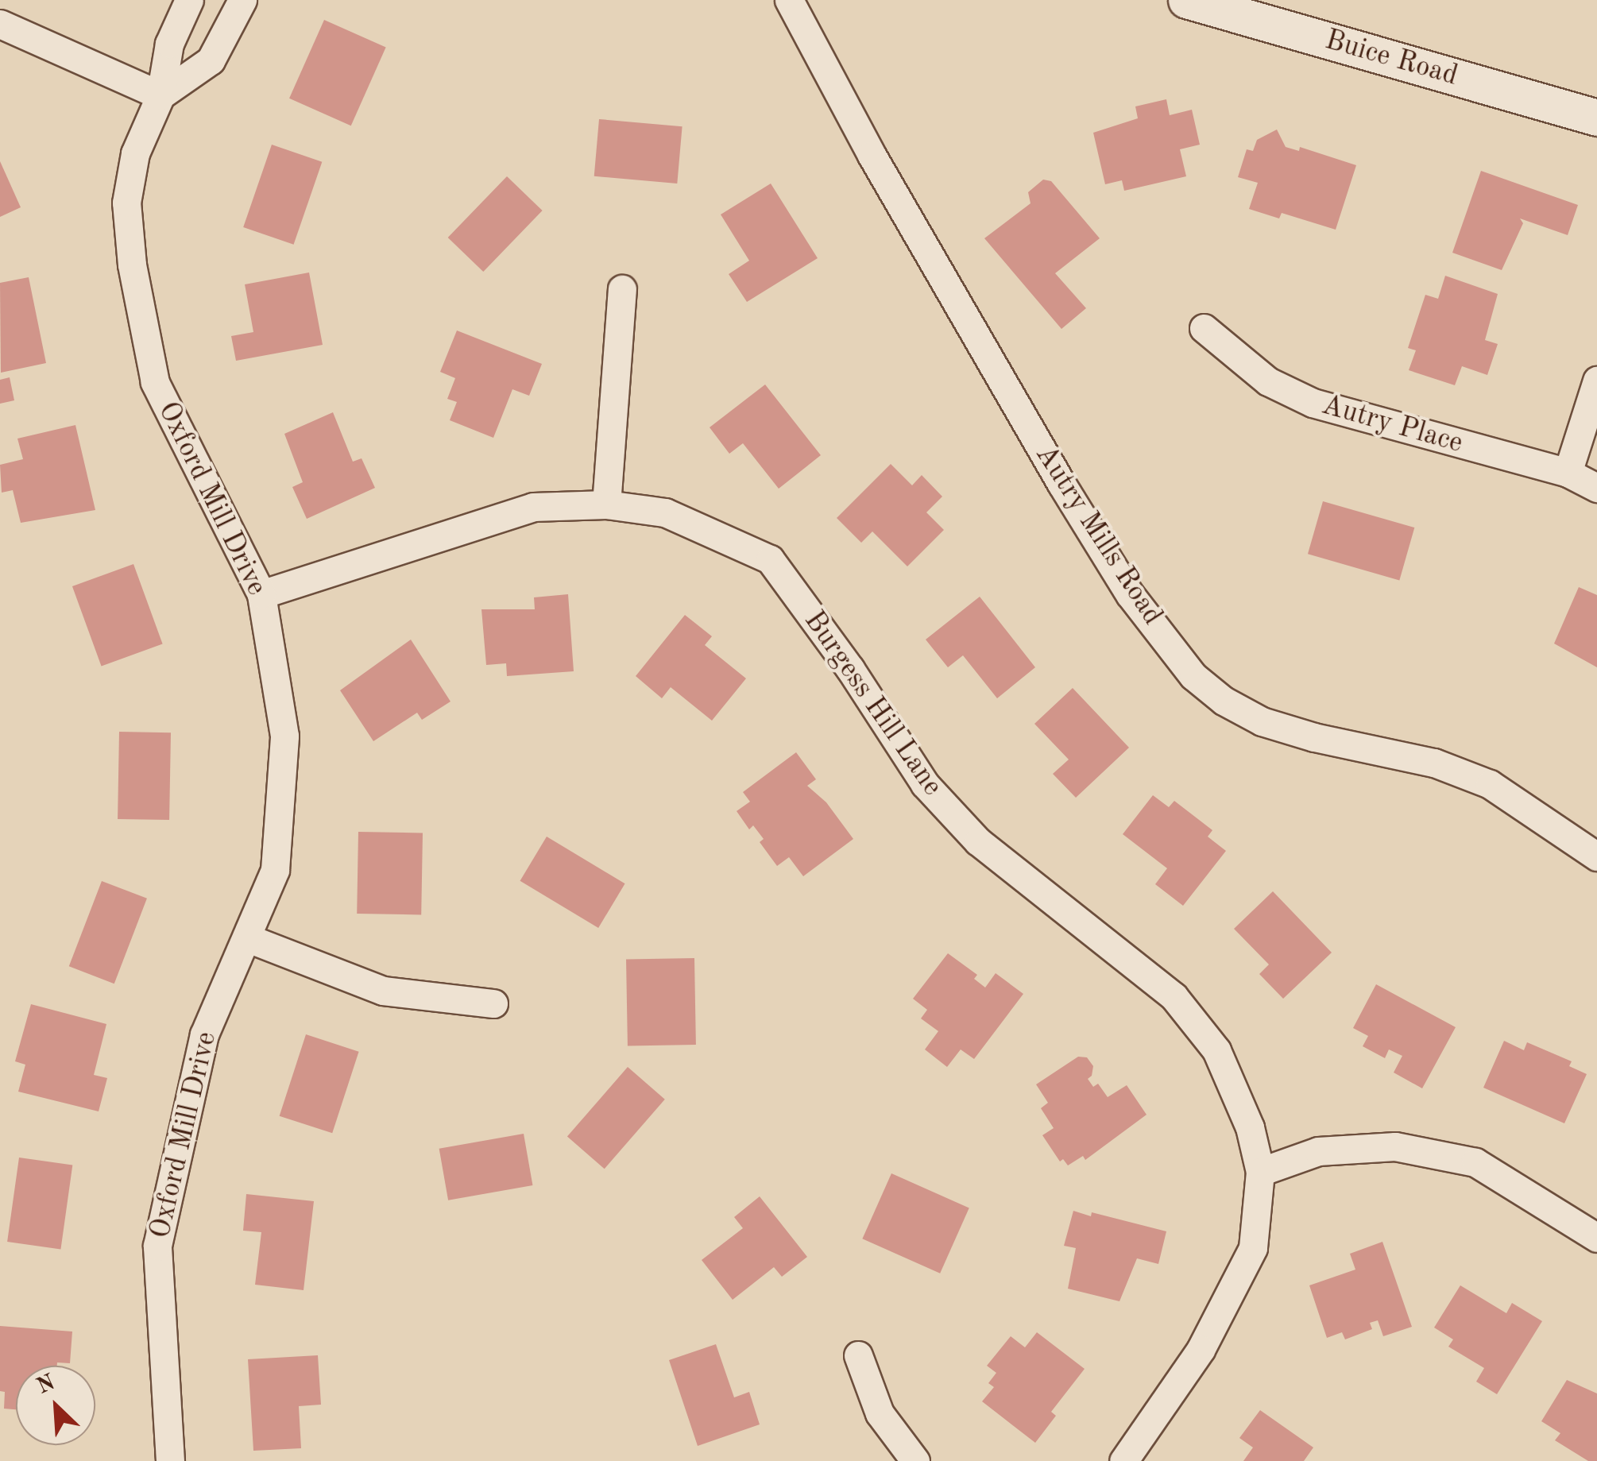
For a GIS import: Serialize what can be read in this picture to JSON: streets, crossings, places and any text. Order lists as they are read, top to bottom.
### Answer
{
  "streets": {
    "street": [
      "Buice Road",
      "Autry Place",
      "Oxford Mill Drive",
      "Autry Mills Road",
      "Burgess Hill Lane"
    ]
  },
  "crossings": [
    ["Oxford Mill Drive", "Burgess Hill Lane"]
  ],
  "north": "top left"
}
